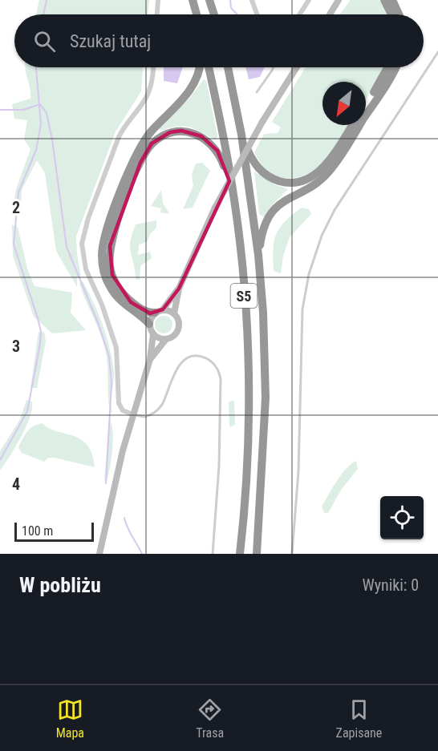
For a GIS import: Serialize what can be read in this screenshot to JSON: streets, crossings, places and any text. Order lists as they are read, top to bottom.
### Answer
{
  "streets": {
    "highway": ["S5"]
  },
  "scale_bar": "100 m",
  "north": "bottom left",
  "page": {
    "search": "Szukaj tutaj",
    "scale": "100 m",
    "heading": ["W pobliżu", "Wyniki: 0"],
    "nav": ["Mapa", "Trasa", "Zapisane"]
  },
  "grid": {
    "rows": ["2", "3", "4"]
  }
}
